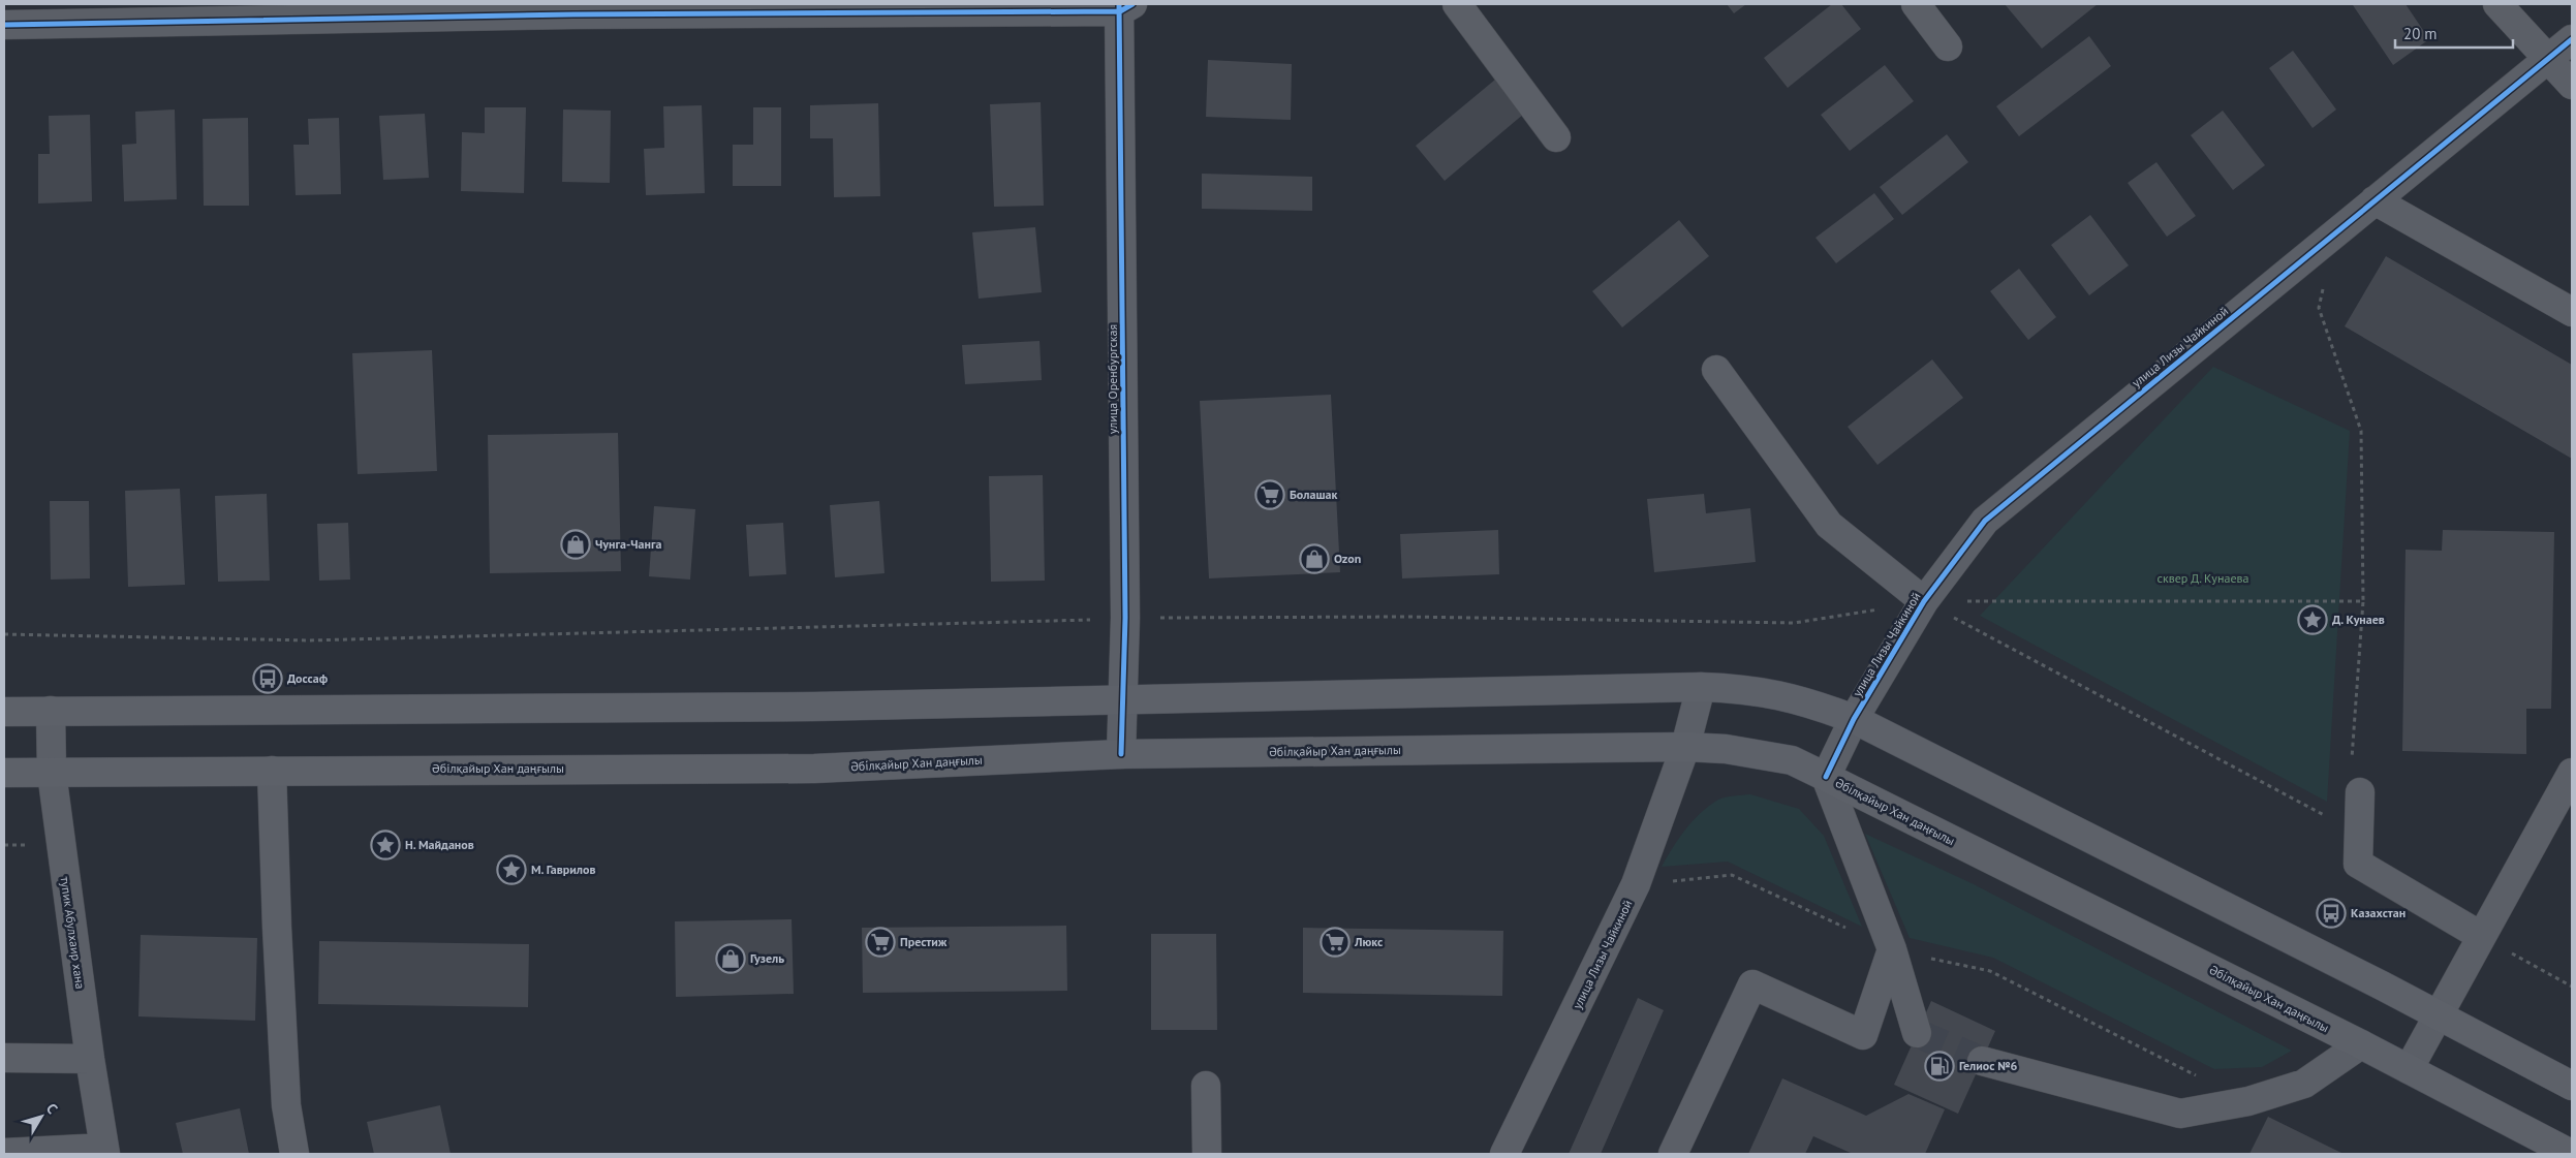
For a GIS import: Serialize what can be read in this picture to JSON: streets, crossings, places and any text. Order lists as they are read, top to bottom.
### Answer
{
  "streets": {
    "main road": ["Әбілқайыр Хан даңғылы"],
    "street": ["улица Лизы Чайкиной", "улица Оренбургская", "тупик Абулхаир хана"]
  },
  "crossings": [
    ["улица Лизы Чайкиной", "Әбілқайыр Хан даңғылы"],
    ["улица Оренбургская", "Әбілқайыр Хан даңғылы"],
    ["Әбілқайыр Хан даңғылы", "тупик Абулхаир хана"]
  ],
  "parks": ["сквер Д. Кунаева"],
  "places": {
    "supermarket": ["Болашак", "Престиж", "Люкс"],
    "shop": ["Чунга-Чанга", "Ozon", "Гузель"],
    "place": ["Д. Кунаев", "Н. Майданов", "М. Гаврилов"],
    "bus stop": ["Доссаф", "Казахстан"],
    "fuel station": ["Гелиос №6"]
  },
  "scale_bar": "20 m",
  "north": "top right"
}
